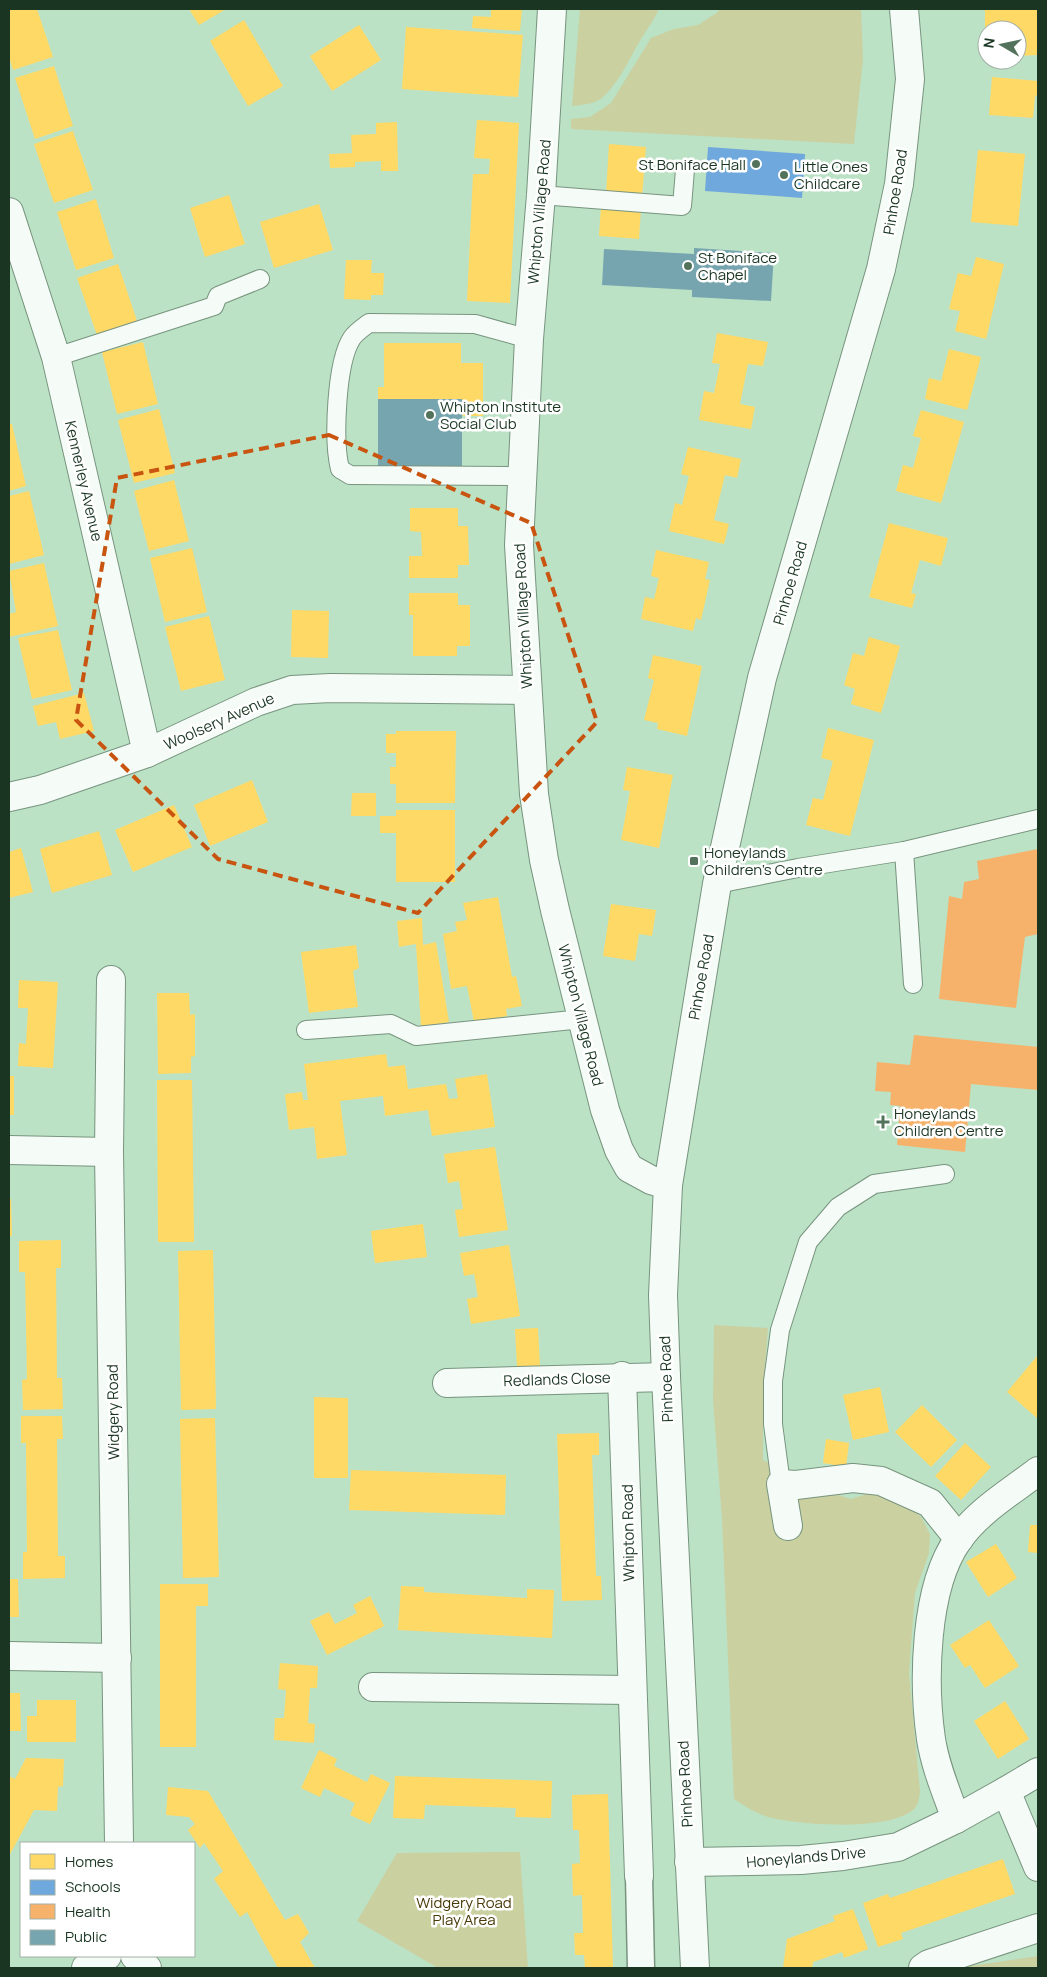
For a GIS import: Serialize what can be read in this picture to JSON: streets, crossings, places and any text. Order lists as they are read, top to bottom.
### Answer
{
  "streets": {
    "street": [
      "Pinhoe Road",
      "Whipton Village Road",
      "Kennerley Avenue",
      "Woolsery Avenue",
      "Redlands Close",
      "Widgery Road",
      "Whipton Road",
      "Honeylands Drive"
    ]
  },
  "crossings": [
    ["Pinhoe Road", "Whipton Village Road"],
    ["Pinhoe Road", "Redlands Close"],
    ["Pinhoe Road", "Honeylands Drive"],
    ["Whipton Village Road", "Woolsery Avenue"],
    ["Kennerley Avenue", "Woolsery Avenue"],
    ["Redlands Close", "Whipton Road"]
  ],
  "parks": ["Widgery Road Play Area"],
  "places": {
    "other": [
      "St Boniface Hall",
      "Little Ones Childcare",
      "St Boniface Chapel",
      "Whipton Institute Social Club"
    ],
    "transit": ["Honeylands Children's Centre"],
    "health": ["Honeylands Children Centre"]
  },
  "legend": [
    "Homes",
    "Schools",
    "Health",
    "Public"
  ],
  "north": "left"
}
